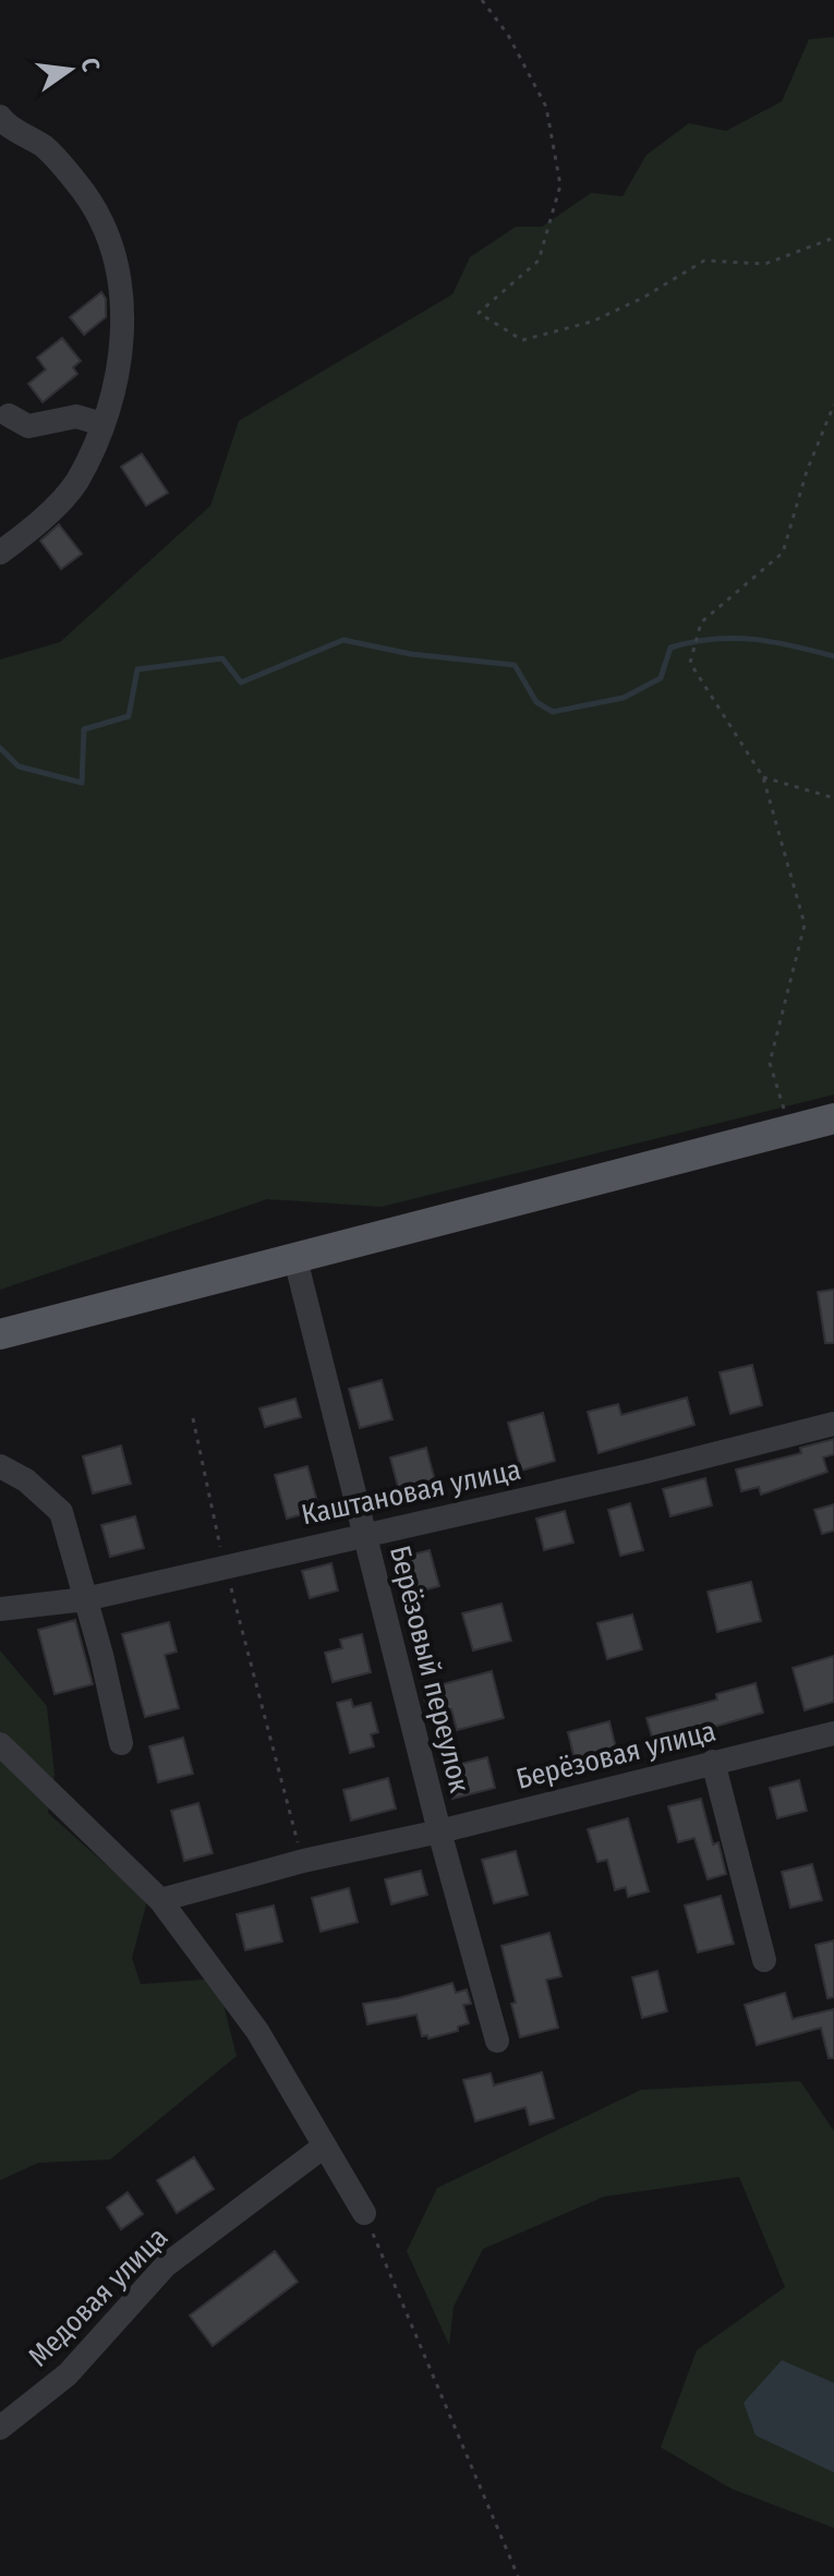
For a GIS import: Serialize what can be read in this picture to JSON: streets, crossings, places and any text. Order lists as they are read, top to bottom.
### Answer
{
  "streets": {
    "street": [
      "Каштановая улица",
      "Берёзовый переулок",
      "Берёзовая улица",
      "Медовая улица"
    ]
  },
  "crossings": [
    ["Каштановая улица", "Берёзовый переулок"],
    ["Берёзовый переулок", "Берёзовая улица"]
  ],
  "north": "right"
}
